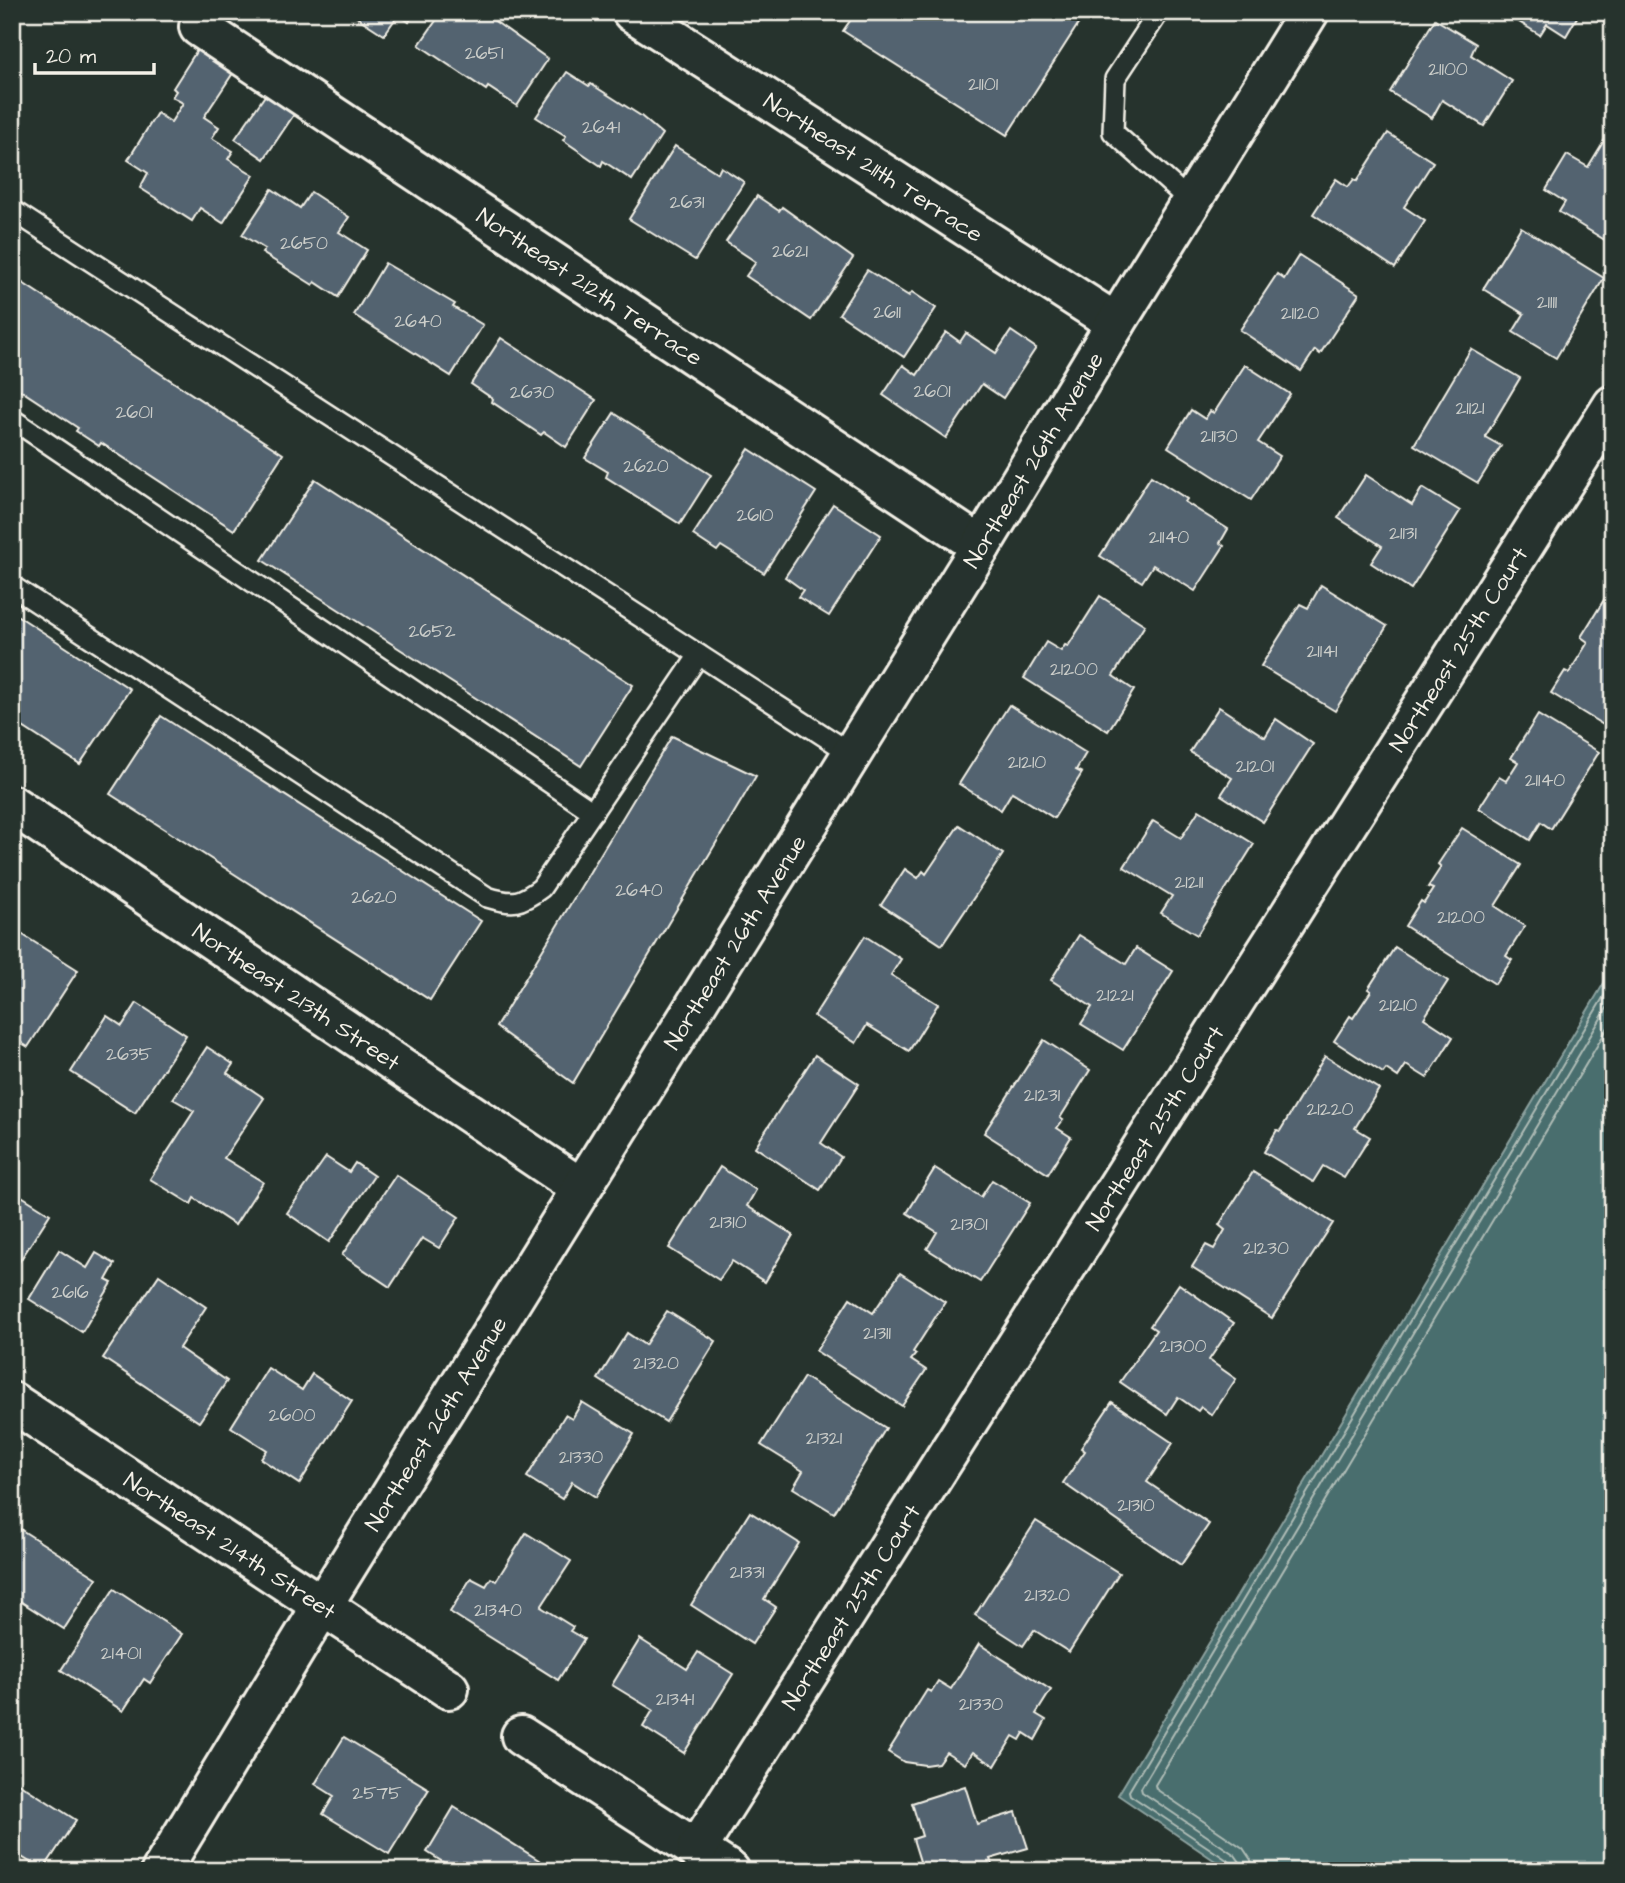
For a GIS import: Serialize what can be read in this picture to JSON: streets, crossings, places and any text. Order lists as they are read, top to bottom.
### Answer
{
  "streets": {
    "street": [
      "Northeast 211th Terrace",
      "Northeast 212th Terrace",
      "Northeast 26th Avenue",
      "Northeast 25th Court",
      "Northeast 213th Street",
      "Northeast 214th Street"
    ]
  },
  "crossings": [
    ["Northeast 211th Terrace", "Northeast 26th Avenue"],
    ["Northeast 212th Terrace", "Northeast 26th Avenue"],
    ["Northeast 26th Avenue", "Northeast 213th Street"],
    ["Northeast 26th Avenue", "Northeast 214th Street"]
  ],
  "house_numbers": [
    "2651",
    "21100",
    "21101",
    "2641",
    "2631",
    "2650",
    "2621",
    "21111",
    "2611",
    "21120",
    "2640",
    "2601",
    "2630",
    "21121",
    "2601",
    "21130",
    "2620",
    "2610",
    "21131",
    "21140",
    "2652",
    "21141",
    "21200",
    "21210",
    "21201",
    "21140",
    "21211",
    "2640",
    "2620",
    "21200",
    "21221",
    "21210",
    "2635",
    "21231",
    "21220",
    "21310",
    "21301",
    "21230",
    "2616",
    "21311",
    "21300",
    "21320",
    "2600",
    "21321",
    "21330",
    "21310",
    "21331",
    "21320",
    "21340",
    "21401",
    "21341",
    "21330",
    "2575"
  ],
  "scale_bar": "20 m"
}
